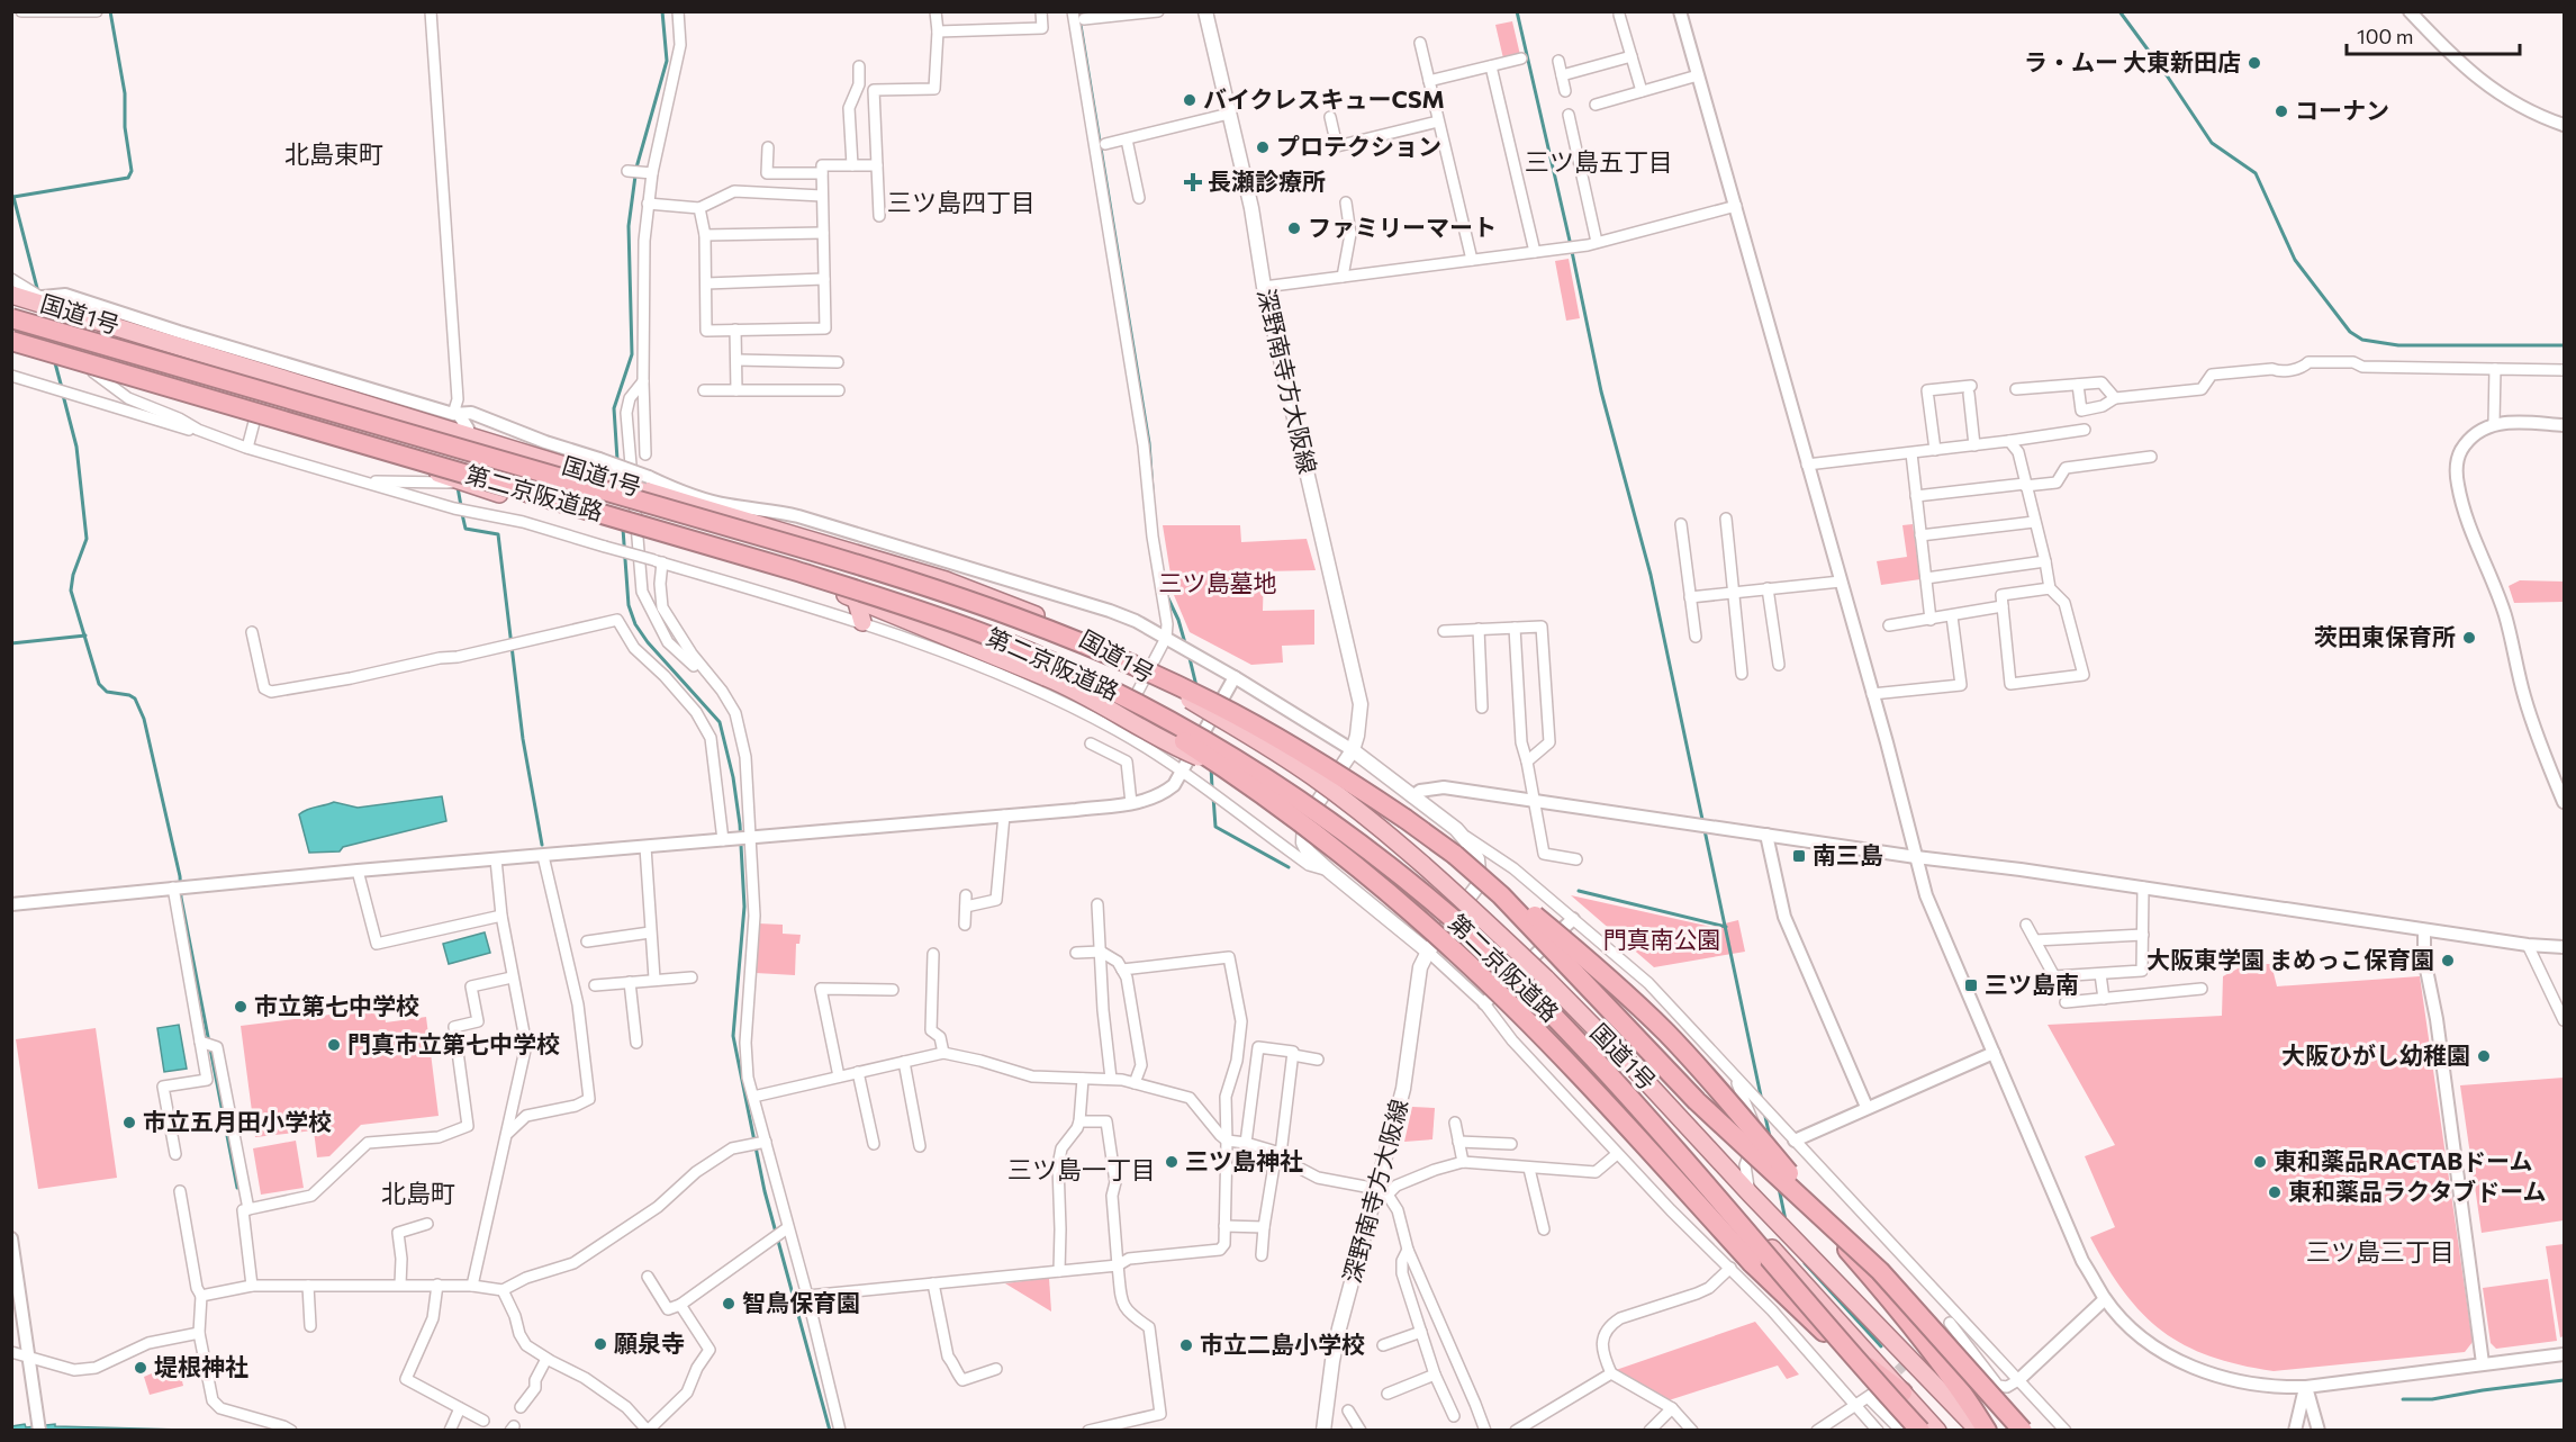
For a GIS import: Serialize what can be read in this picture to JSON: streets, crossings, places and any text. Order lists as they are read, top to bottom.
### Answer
{
  "streets": {
    "highway": ["国道1号", "第二京阪道路"],
    "main road": ["深野南寺方大阪線"]
  },
  "districts": [
    "北島東町",
    "三ツ島五丁目",
    "三ツ島四丁目",
    "三ツ島一丁目",
    "北島町",
    "三ツ島三丁目"
  ],
  "parks": ["三ツ島墓地", "門真南公園"],
  "places": {
    "other": [
      "ラ・ムー 大東新田店",
      "バイクレスキューCSM",
      "コーナン",
      "プロテクション",
      "ファミリーマート",
      "茨田東保育所",
      "大阪東学園 まめっこ保育園",
      "市立第七中学校",
      "門真市立第七中学校",
      "大阪ひがし幼稚園",
      "市立五月田小学校",
      "三ツ島神社",
      "東和薬品RACTABドーム",
      "東和薬品ラクタブドーム",
      "智鳥保育園",
      "願泉寺",
      "市立二島小学校",
      "堤根神社"
    ],
    "health": ["長瀬診療所"],
    "transit": ["南三島", "三ツ島南"]
  },
  "scale_bar": "100 m"
}
